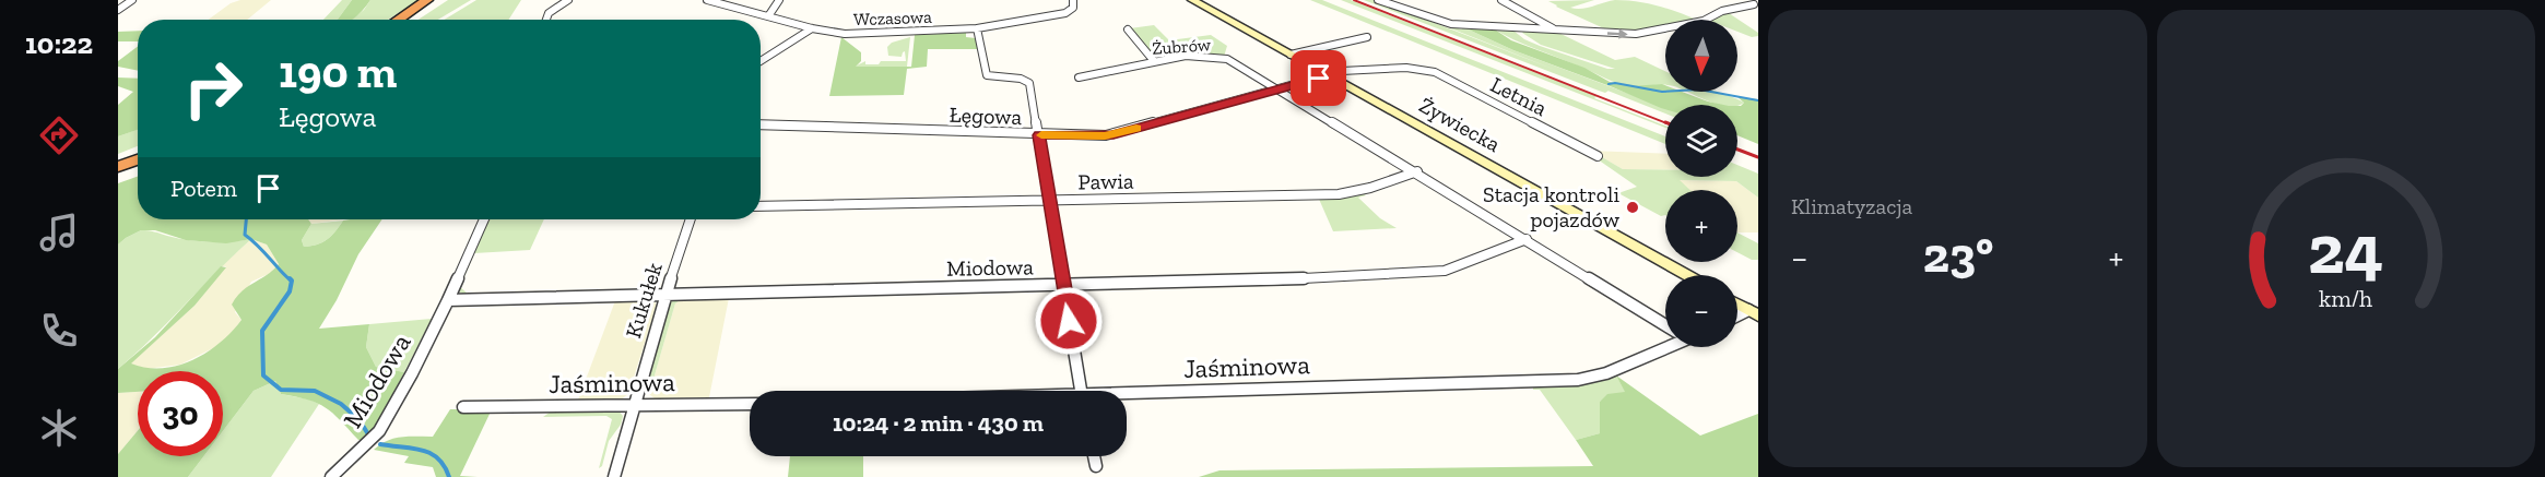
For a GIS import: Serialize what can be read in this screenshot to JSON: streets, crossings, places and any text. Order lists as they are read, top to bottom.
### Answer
{
  "streets": {
    "main road": ["Żywiecka"],
    "street": [
      "Wczasowa",
      "Żubrów",
      "Letnia",
      "Łęgowa",
      "Pawia",
      "Miodowa",
      "Kukułek",
      "Jaśminowa"
    ]
  },
  "crossings": [
    ["Żubrów", "Łęgowa"],
    ["Żubrów", "Pawia"],
    ["Żubrów", "Miodowa"],
    ["Letnia", "Łęgowa"],
    ["Łęgowa", "Żywiecka"],
    ["Miodowa", "Kukułek"],
    ["Kukułek", "Jaśminowa"]
  ],
  "places": ["Stacja kontroli pojazdów"],
  "north": "bottom",
  "page": {
    "tabs": "10:22",
    "tile": "Klimatyzacja",
    "map_buttons": ["+", "−"],
    "turn": ["190 m", "Łęgowa"],
    "then": "Potem",
    "heat": ["−", "23°", "+"],
    "limit": "30",
    "trip": "10:24 · 2 min · 430 m",
    "gauge": ["24", "km/h"]
  }
}
